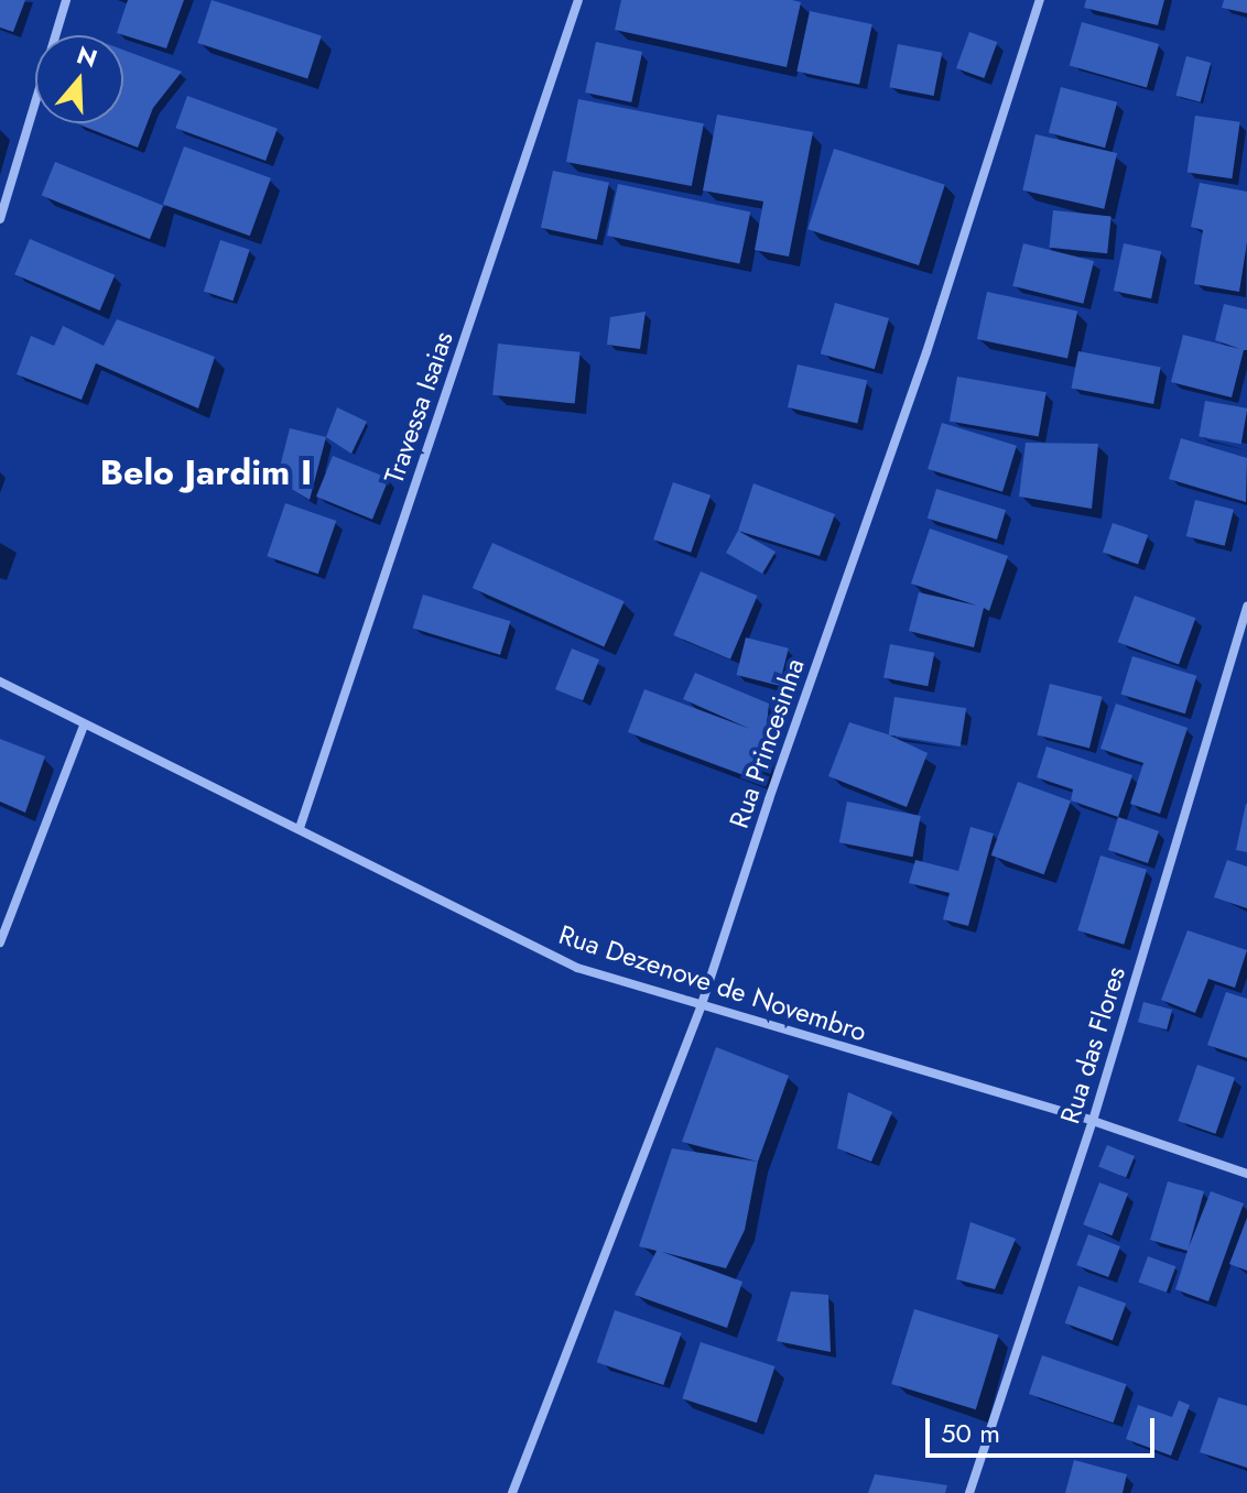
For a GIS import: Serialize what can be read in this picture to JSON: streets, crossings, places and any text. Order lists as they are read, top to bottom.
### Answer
{
  "streets": {
    "street": [
      "Travessa Isaias",
      "Rua Princesinha",
      "Rua Dezenove de Novembro",
      "Rua das Flores"
    ]
  },
  "crossings": [
    ["Travessa Isaias", "Rua Dezenove de Novembro"],
    ["Rua Princesinha", "Rua Dezenove de Novembro"],
    ["Rua Dezenove de Novembro", "Rua das Flores"]
  ],
  "districts": ["Belo Jardim I"],
  "scale_bar": "50 m",
  "north": "top"
}
